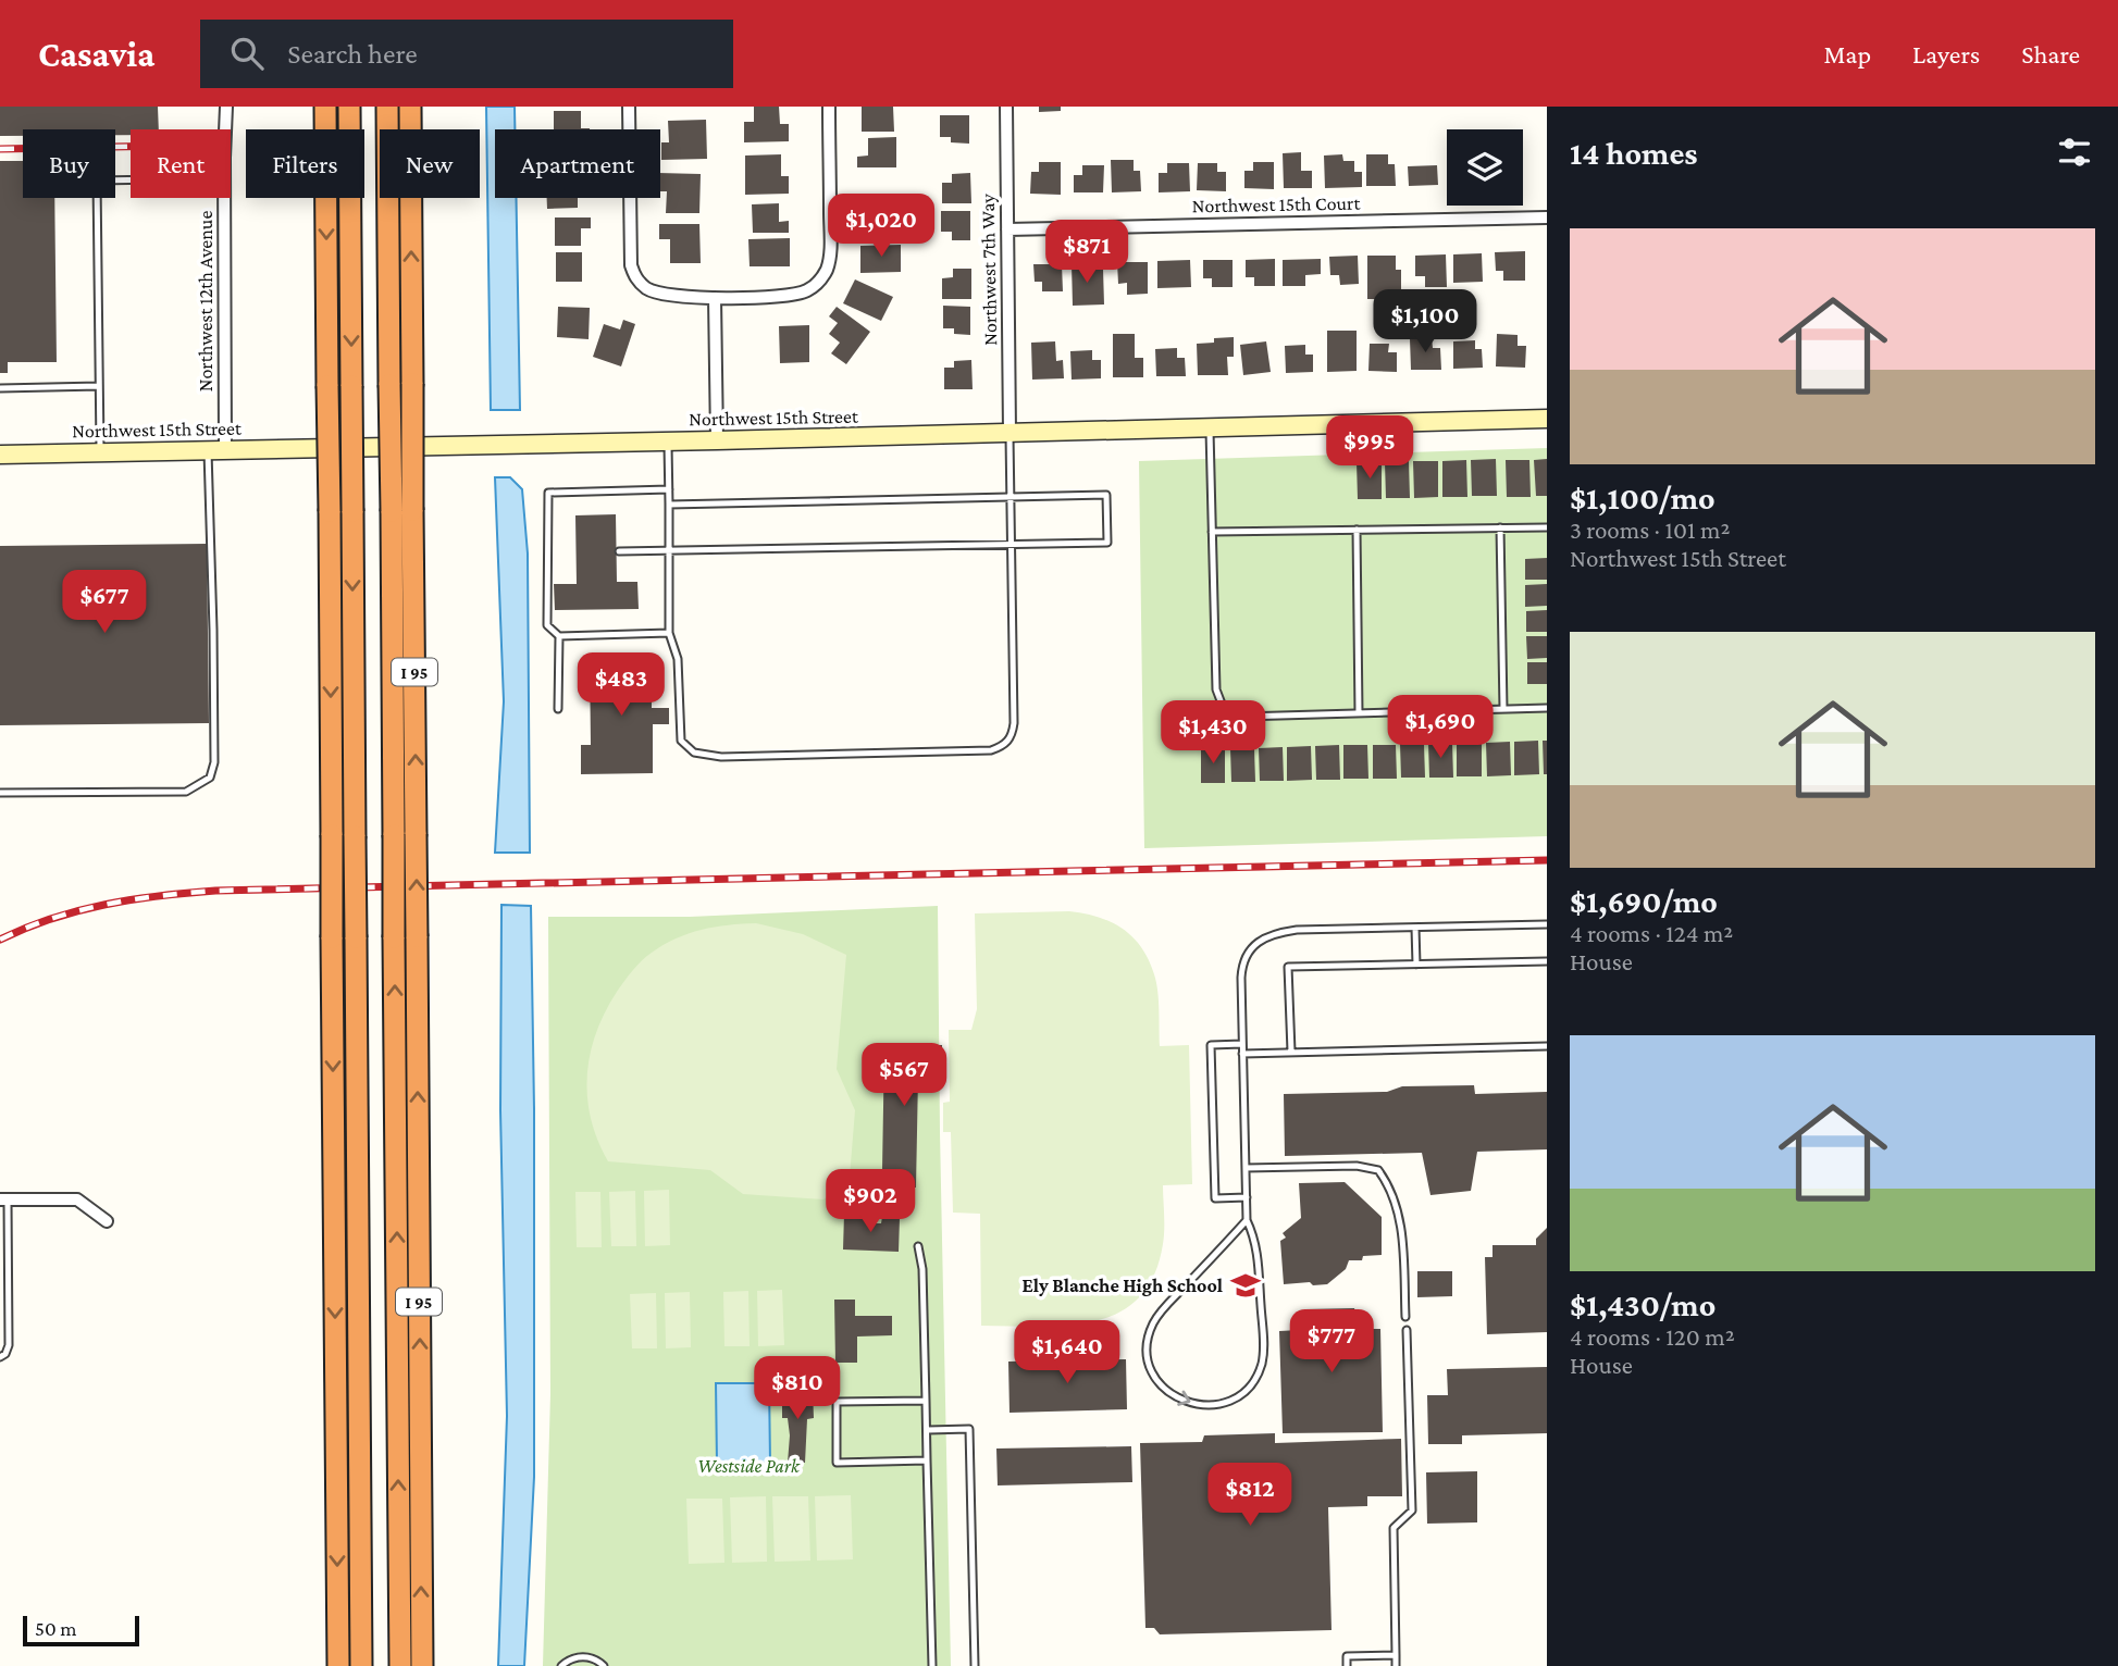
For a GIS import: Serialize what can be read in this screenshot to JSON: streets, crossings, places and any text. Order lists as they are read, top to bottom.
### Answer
{
  "streets": {
    "highway": ["I 95"],
    "street": [
      "Northwest 15th Court",
      "Northwest 7th Way",
      "Northwest 12th Avenue",
      "Northwest 15th Street"
    ]
  },
  "crossings": [
    ["Northwest 15th Court", "Northwest 7th Way"],
    ["Northwest 7th Way", "Northwest 15th Street"],
    ["Northwest 12th Avenue", "Northwest 15th Street"]
  ],
  "parks": ["Westside Park"],
  "places": {
    "school or university": ["Ely Blanche High School"]
  },
  "scale_bar": "50 m",
  "page": {
    "header": "Casavia",
    "search": "Search here",
    "nav": ["Map", "Layers", "Share"],
    "heading": "14 homes",
    "chip": [
      "Buy",
      "Rent",
      "Filters",
      "New",
      "Apartment"
    ],
    "price": [
      "$1,020",
      "$871",
      "$1,100",
      "$995",
      "$677",
      "$483",
      "$1,690",
      "$1,430",
      "$567",
      "$902",
      "$777",
      "$1,640",
      "$810",
      "$812"
    ],
    "list": [
      {
        "name": "$1,100/mo",
        "note": "3 rooms · 101 m² · Northwest 15th Street"
      },
      {
        "name": "$1,690/mo",
        "note": "4 rooms · 124 m² · House"
      },
      {
        "name": "$1,430/mo",
        "note": "4 rooms · 120 m² · House"
      }
    ],
    "scale": "50 m"
  }
}
